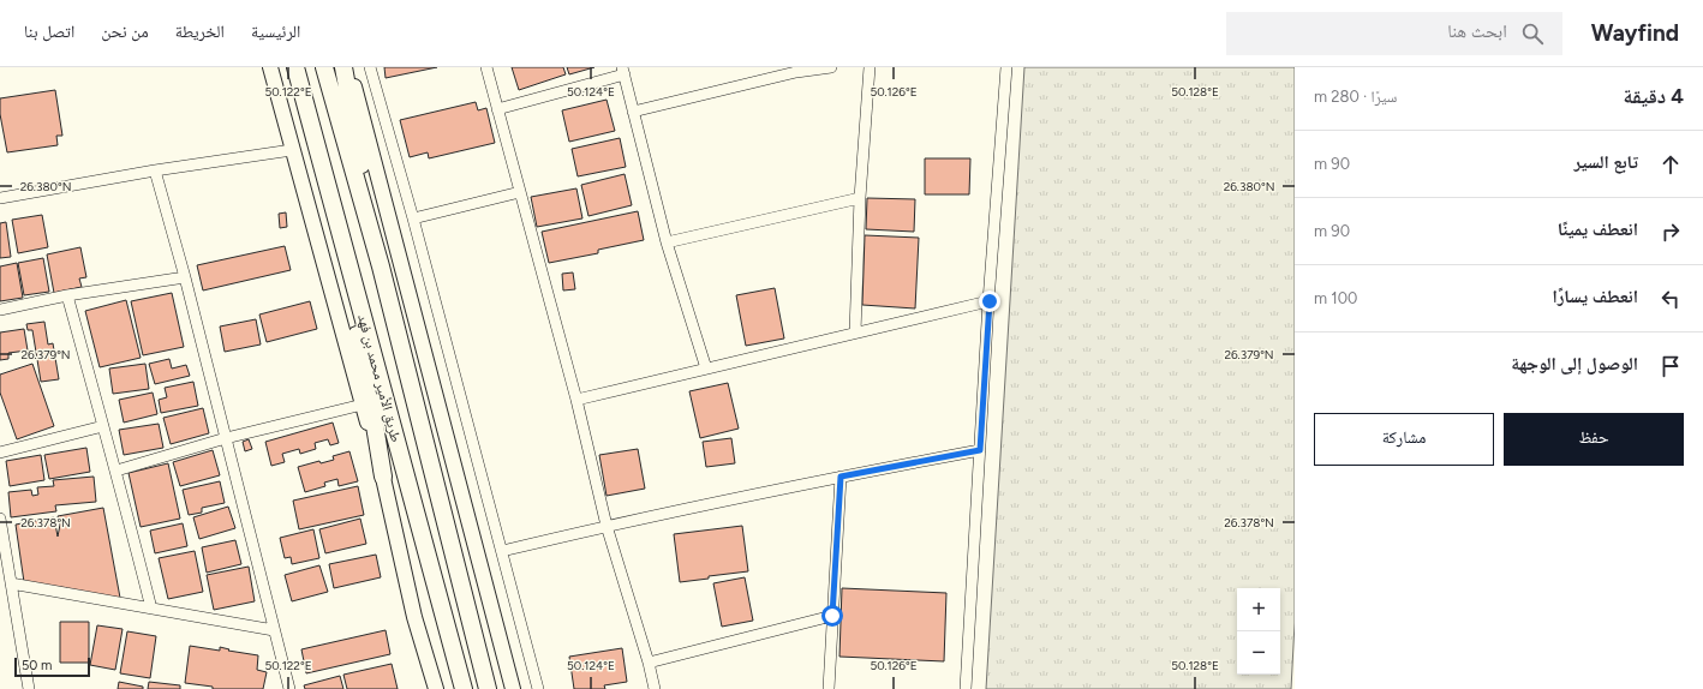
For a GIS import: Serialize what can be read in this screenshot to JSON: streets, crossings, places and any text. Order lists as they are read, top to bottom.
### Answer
{
  "streets": {
    "highway": ["طريق الأمير محمد بن فهد"]
  },
  "scale_bar": "50 m",
  "page": {
    "header": "Wayfind",
    "search": "ابحث هنا",
    "nav": [
      "الرئيسية",
      "الخريطة",
      "من نحن",
      "اتصل بنا"
    ],
    "heading": ["4 دقيقة", "سيرًا · 280 m"],
    "list": [
      ["تابع السير", "90 m"],
      ["انعطف يمينًا", "90 m"],
      ["انعطف يسارًا", "100 m"],
      "الوصول إلى الوجهة"
    ],
    "buttons": ["حفظ", "مشاركة"],
    "map_buttons": ["+", "−"],
    "scale": "50 m"
  },
  "coordinates": [
    "50.122°E",
    "50.124°E",
    "50.126°E",
    "50.128°E",
    "26.380°N",
    "26.379°N",
    "26.378°N"
  ]
}
